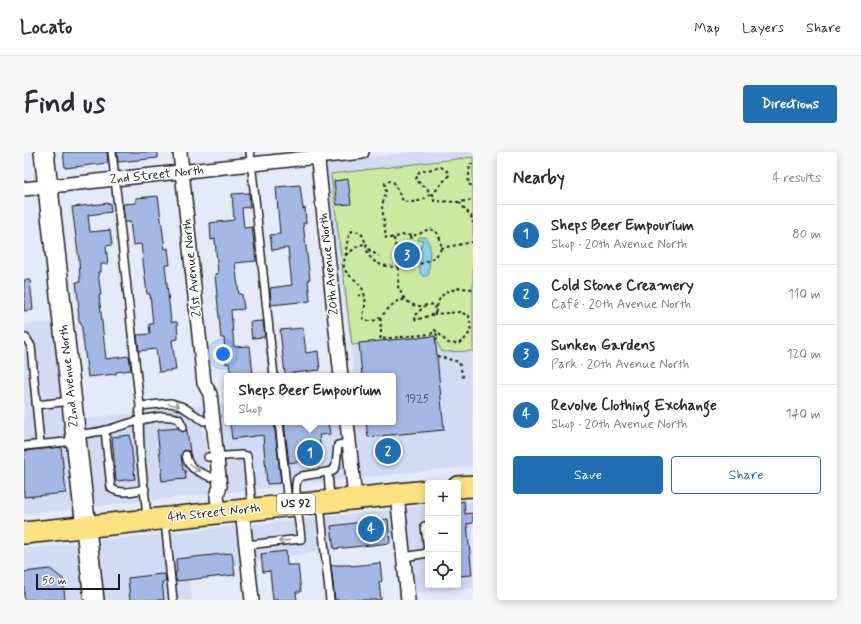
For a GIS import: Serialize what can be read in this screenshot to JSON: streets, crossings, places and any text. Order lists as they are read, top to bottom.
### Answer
{
  "streets": {
    "main road": ["US 92", "4th Street North"],
    "street": [
      "2nd Street North",
      "20th Avenue North",
      "21st Avenue North",
      "22nd Avenue North"
    ]
  },
  "crossings": [
    ["2nd Street North", "20th Avenue North"],
    ["2nd Street North", "21st Avenue North"],
    ["2nd Street North", "22nd Avenue North"],
    ["21st Avenue North", "4th Street North"],
    ["22nd Avenue North", "4th Street North"]
  ],
  "house_numbers": ["1925"],
  "scale_bar": "50 m",
  "page": {
    "header": "Locato",
    "nav": ["Map", "Layers", "Share"],
    "buttons": [
      "Directions",
      ["Save", "Share"]
    ],
    "title": "Find us",
    "heading": ["Nearby", "4 results"],
    "list": [
      {
        "mark": "1",
        "name": "Sheps Beer Empourium",
        "note": "Shop · 20th Avenue North",
        "value": "80 m"
      },
      {
        "mark": "2",
        "name": "Cold Stone Creamery",
        "note": "Café · 20th Avenue North",
        "value": "110 m"
      },
      {
        "mark": "3",
        "name": "Sunken Gardens",
        "note": "Park · 20th Avenue North",
        "value": "120 m"
      },
      {
        "mark": "4",
        "name": "Revolve Clothing Exchange",
        "note": "Shop · 20th Avenue North",
        "value": "140 m"
      }
    ],
    "pins": [
      "3",
      "2",
      "1",
      "4"
    ],
    "popup": ["Sheps Beer Empourium", "Shop"],
    "map_buttons": ["+", "−"],
    "scale": "50 m"
  }
}
